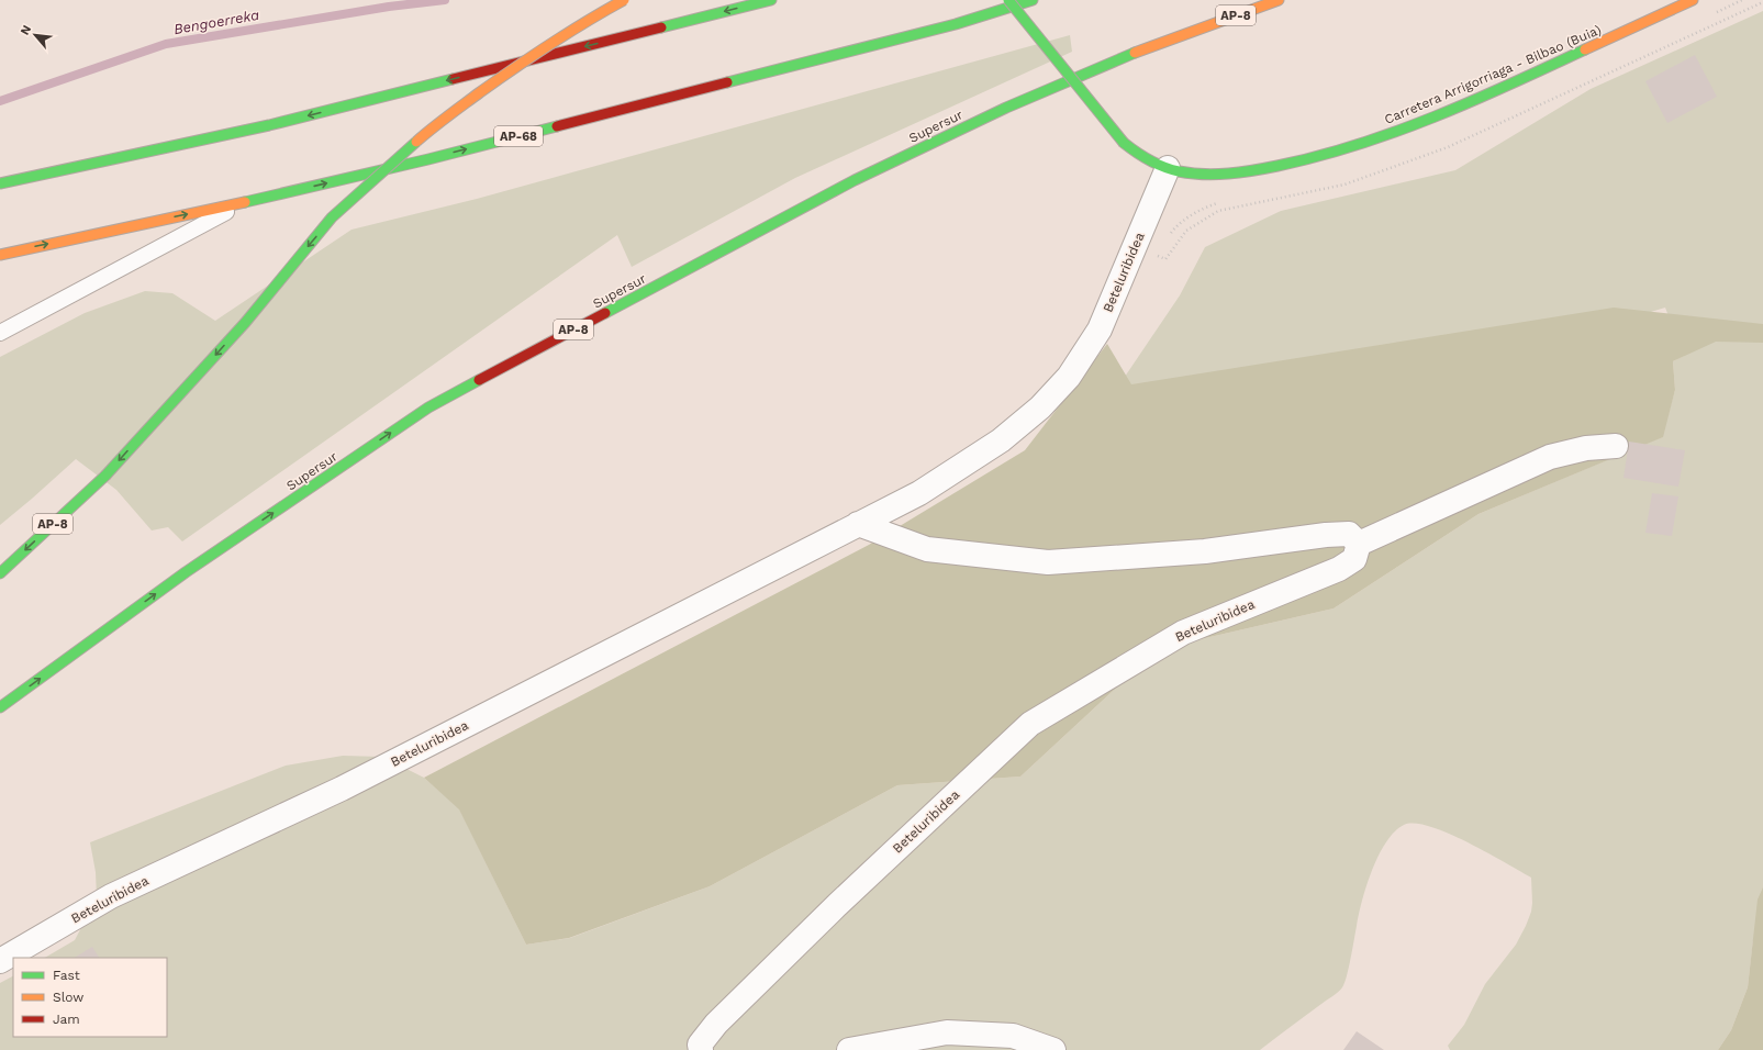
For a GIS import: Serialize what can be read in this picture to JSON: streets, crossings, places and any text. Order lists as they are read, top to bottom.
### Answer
{
  "streets": {
    "main road": [
      "AP-8",
      "Carretera Arrigorriaga - Bilbao (Buia)",
      "Supersur",
      "AP-68"
    ],
    "street": ["Beteluribidea"]
  },
  "crossings": [
    ["Carretera Arrigorriaga - Bilbao (Buia)", "Beteluribidea"]
  ],
  "one_way": ["Supersur"],
  "water": ["Bengoerreka"],
  "legend": ["Fast", "Slow", "Jam"],
  "north": "top left"
}
